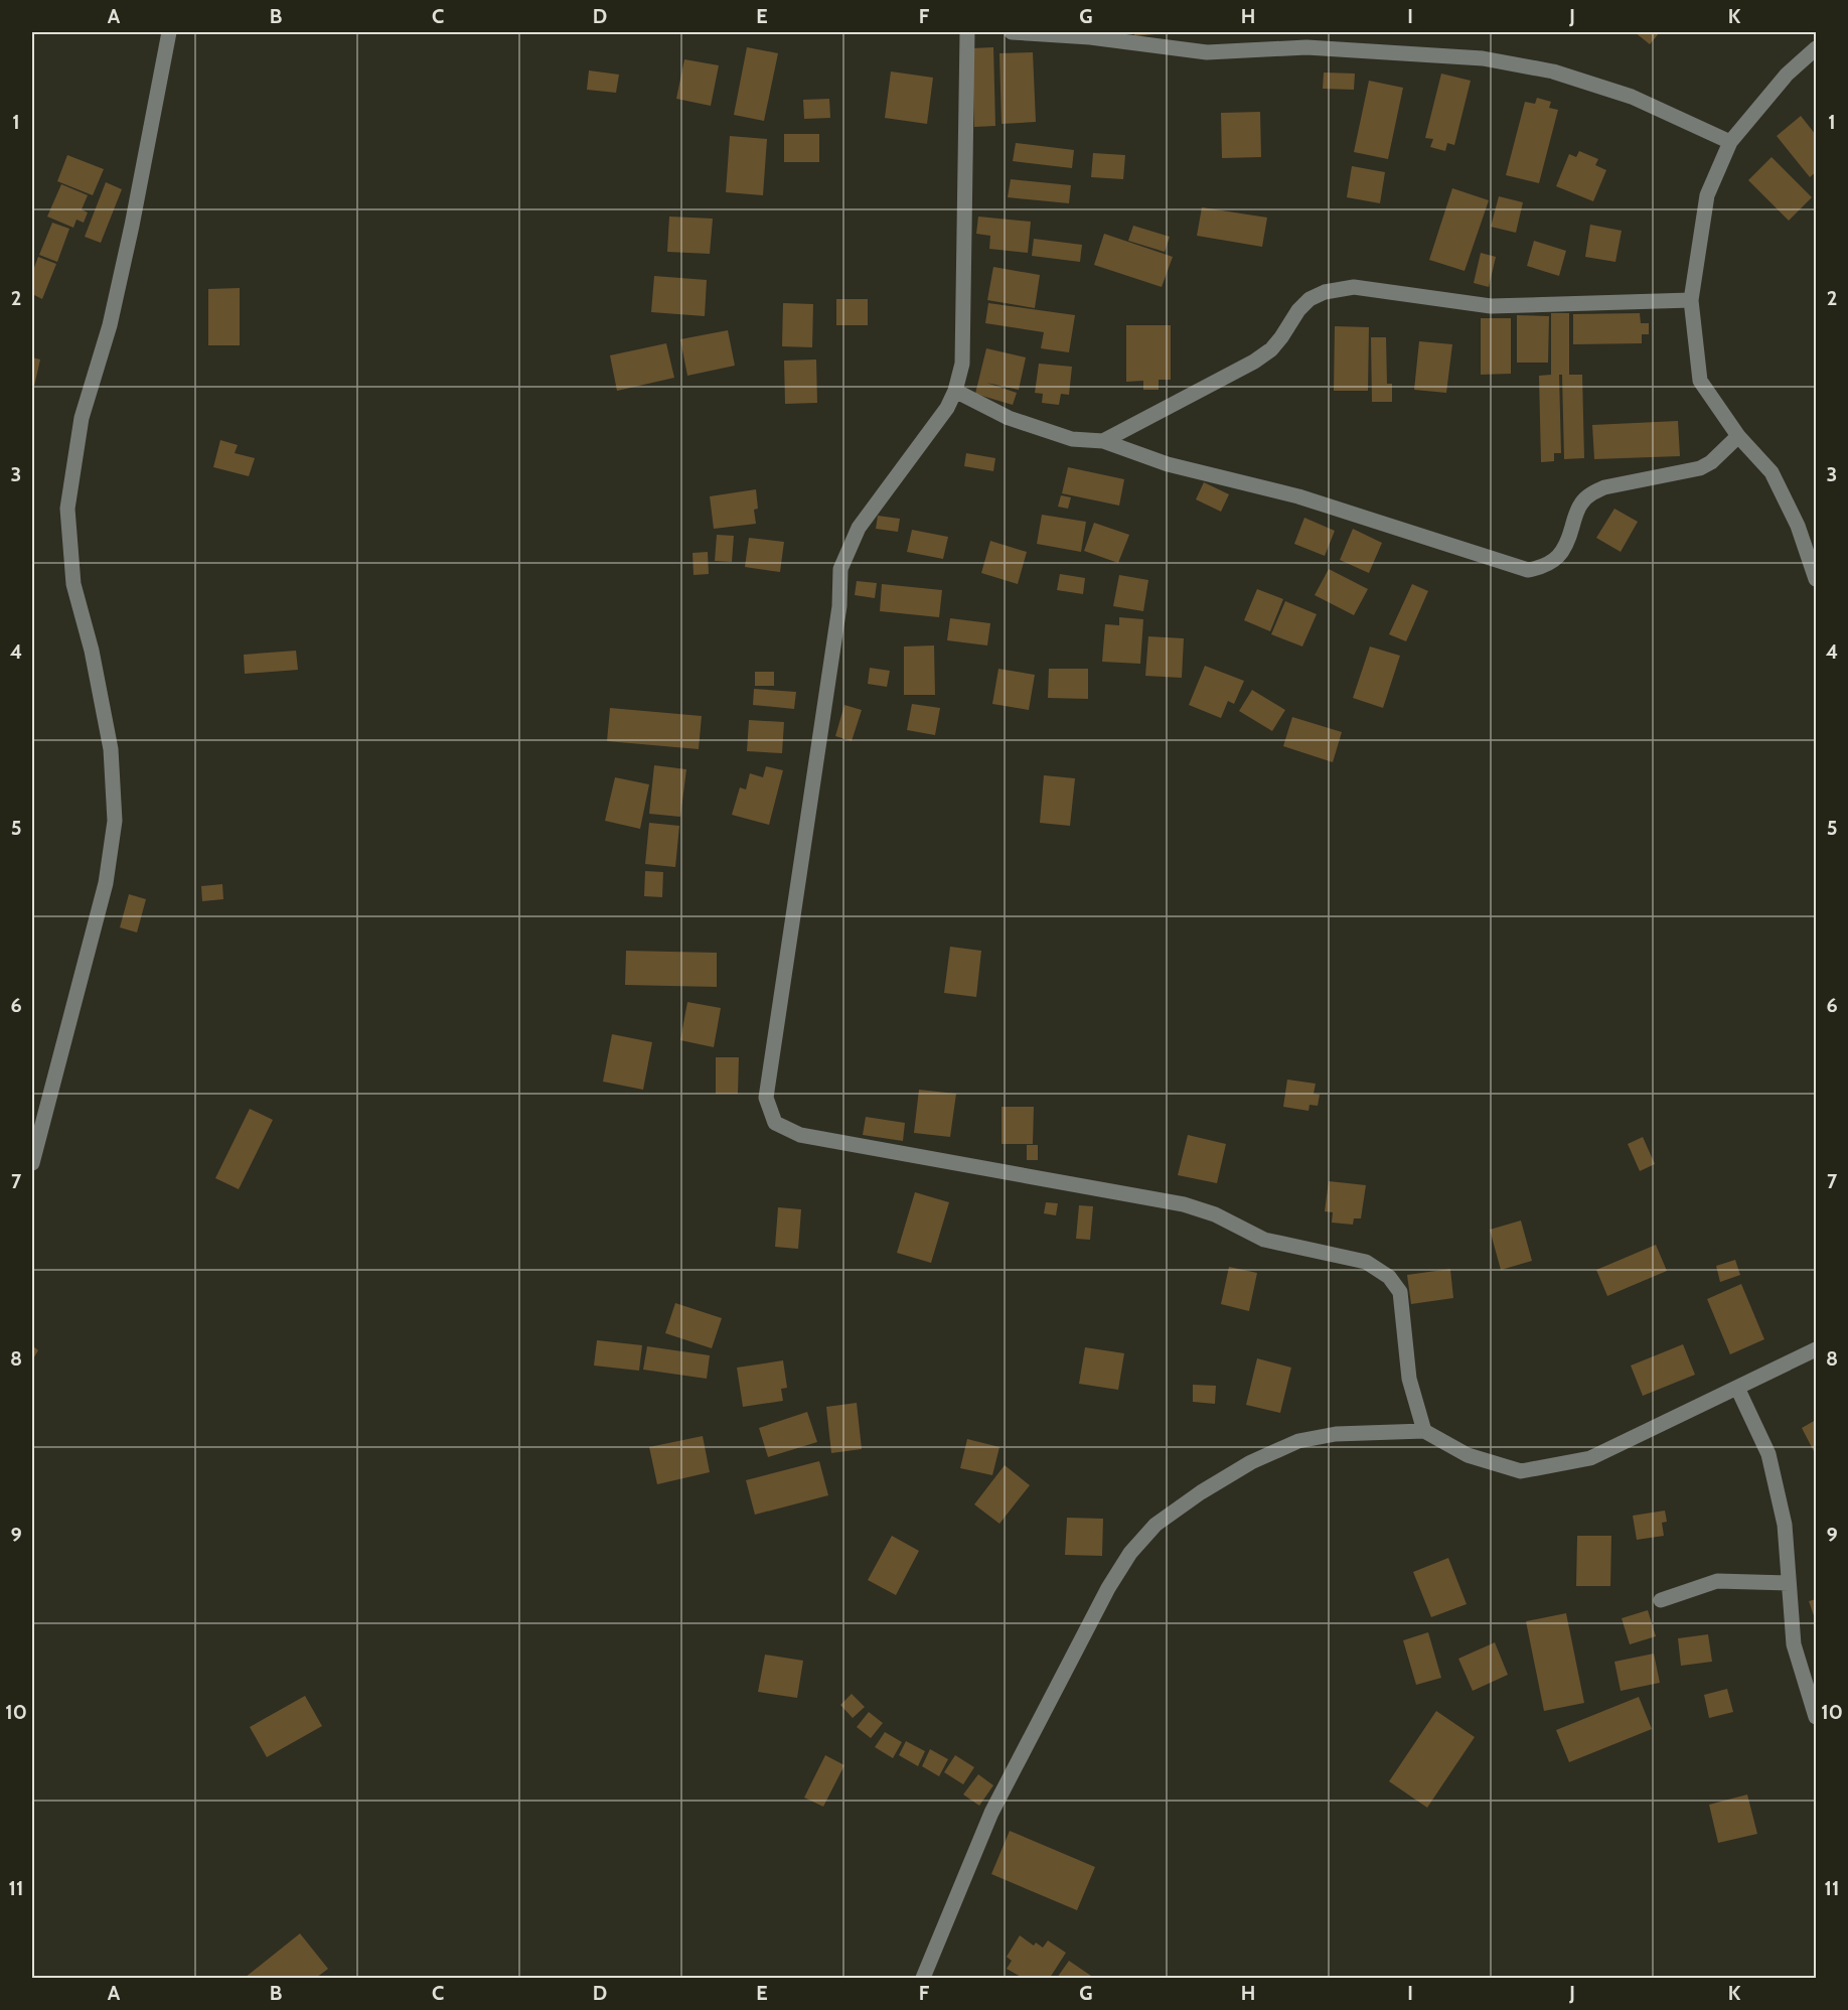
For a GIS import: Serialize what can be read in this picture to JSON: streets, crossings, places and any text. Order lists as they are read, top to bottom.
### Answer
{
  "grid": {
    "columns": [
      "A",
      "B",
      "C",
      "D",
      "E",
      "F",
      "G",
      "H",
      "I",
      "J",
      "K"
    ],
    "rows": [
      "1",
      "2",
      "3",
      "4",
      "5",
      "6",
      "7",
      "8",
      "9",
      "10",
      "11"
    ]
  }
}
